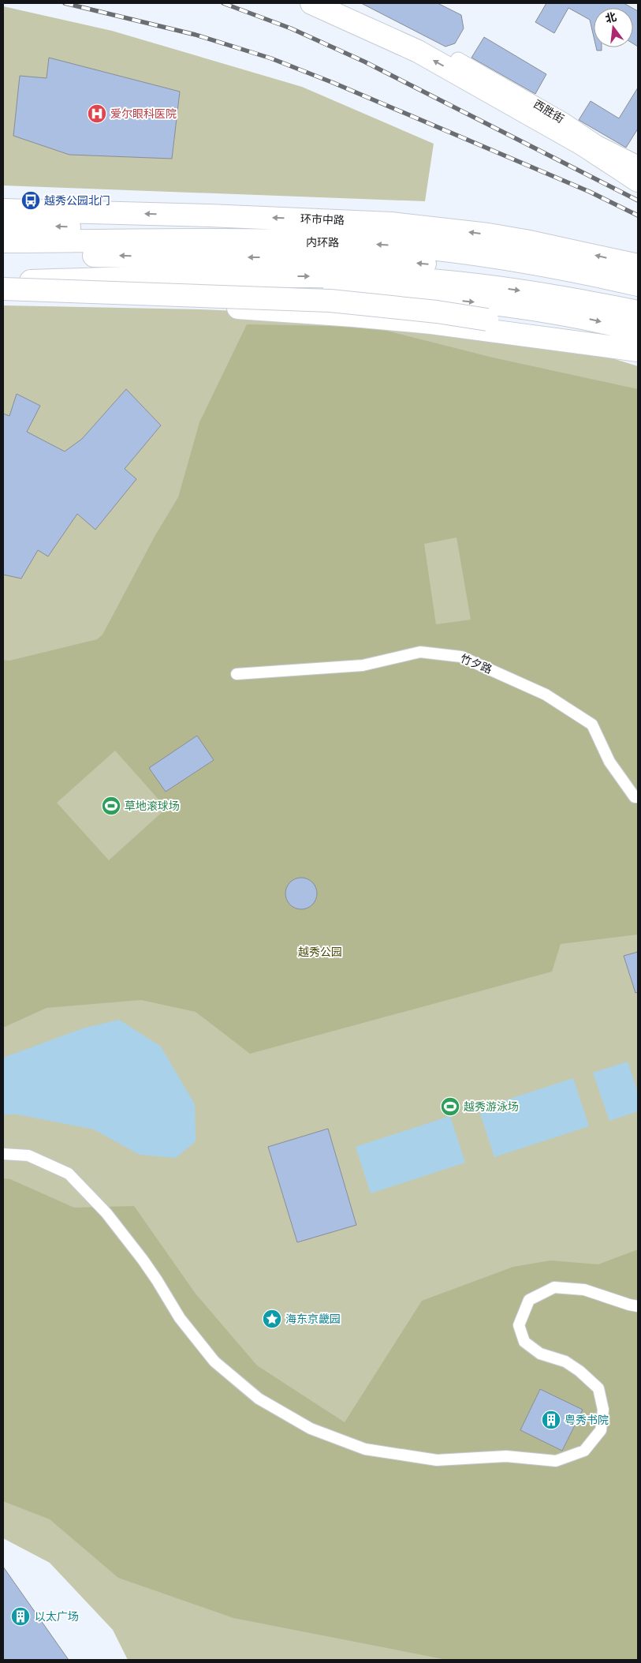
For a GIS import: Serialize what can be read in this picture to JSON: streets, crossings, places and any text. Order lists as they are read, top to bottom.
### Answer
{
  "streets": {
    "highway": ["环市中路", "内环路"],
    "street": ["西胜街", "竹夕路"]
  },
  "parks": ["越秀公园"],
  "places": {
    "hospital": ["爱尔眼科医院"],
    "bus stop": ["越秀公园北门"],
    "sports": ["草地滚球场", "越秀游泳场"],
    "place": ["海东京畿园"],
    "building": ["粤秀书院", "以太广场"]
  },
  "north": "top"
}
